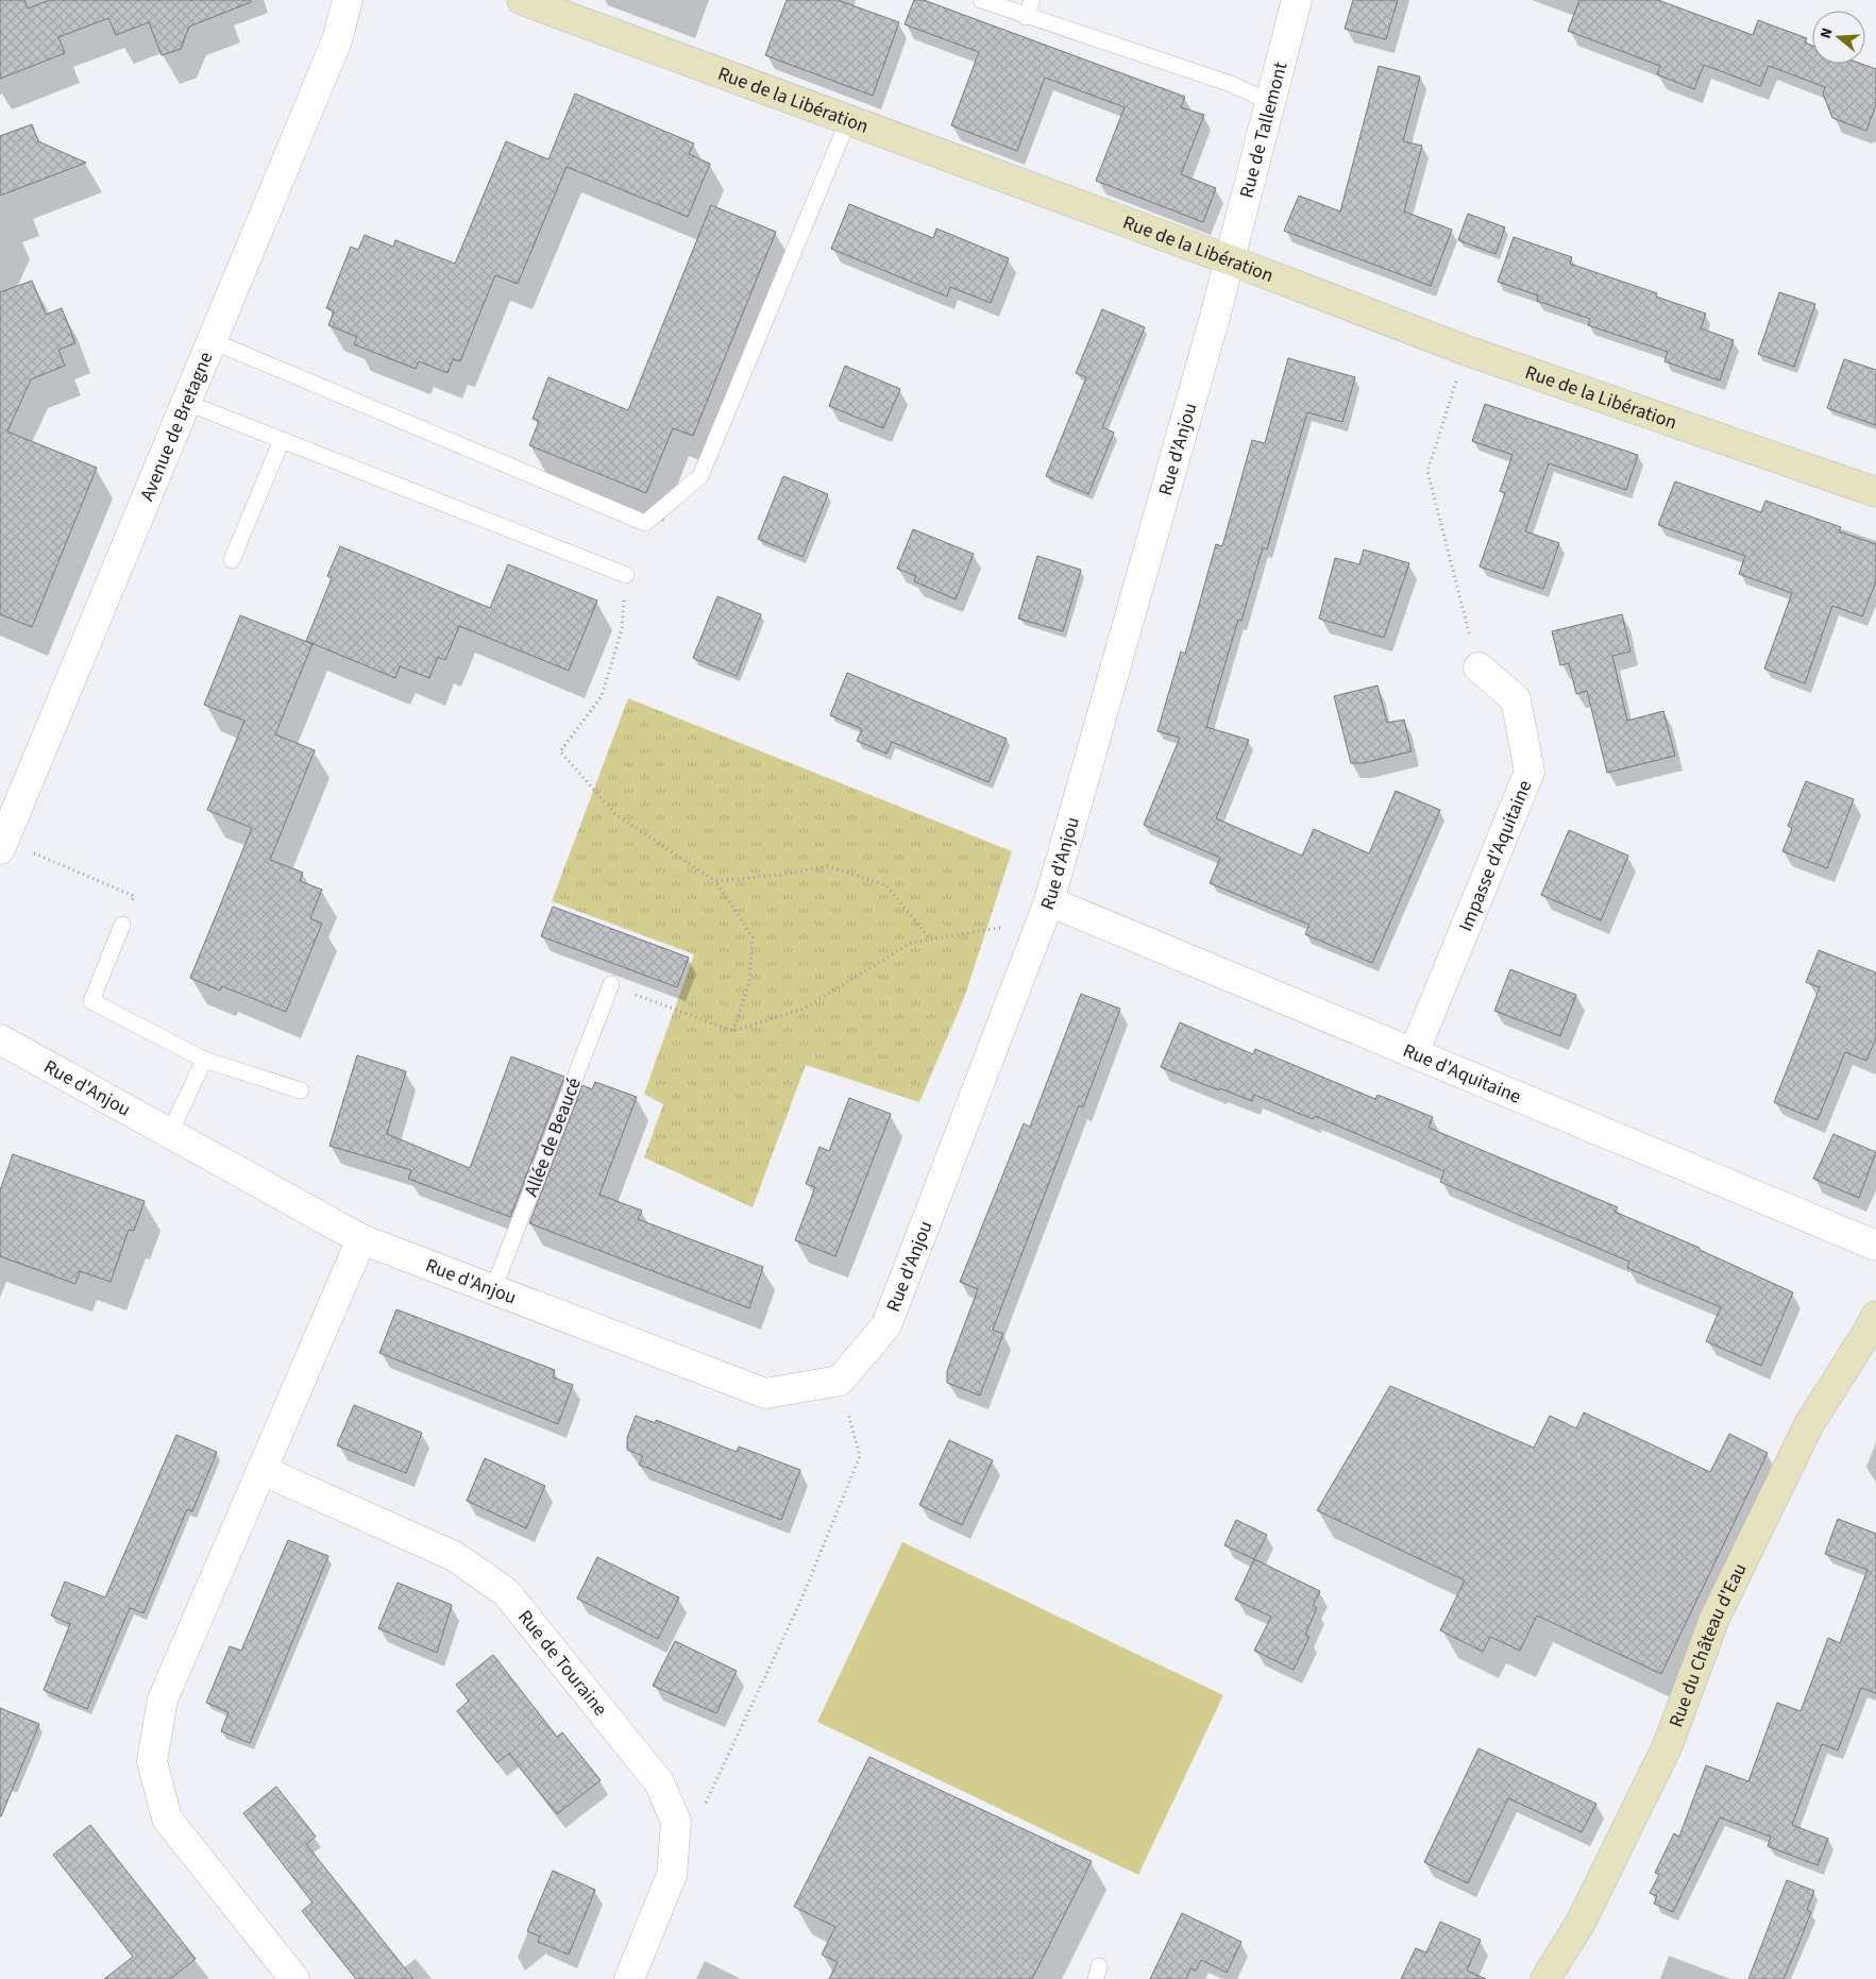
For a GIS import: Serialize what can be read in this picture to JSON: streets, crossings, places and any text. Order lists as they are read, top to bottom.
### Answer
{
  "streets": {
    "street": [
      "Rue de la Libération",
      "Rue de Tallemont",
      "Avenue de Bretagne",
      "Rue d'Anjou",
      "Impasse d'Aquitaine",
      "Rue d'Aquitaine",
      "Rue du Château d'Eau",
      "Rue de Touraine"
    ],
    "lane": ["Allée de Beaucé"]
  },
  "crossings": [
    ["Rue de la Libération", "Rue de Tallemont"],
    ["Rue de la Libération", "Rue d'Anjou"],
    ["Rue de Tallemont", "Rue d'Anjou"],
    ["Rue d'Anjou", "Rue d'Aquitaine"],
    ["Rue d'Anjou", "Allée de Beaucé"],
    ["Impasse d'Aquitaine", "Rue d'Aquitaine"]
  ],
  "north": "left"
}
